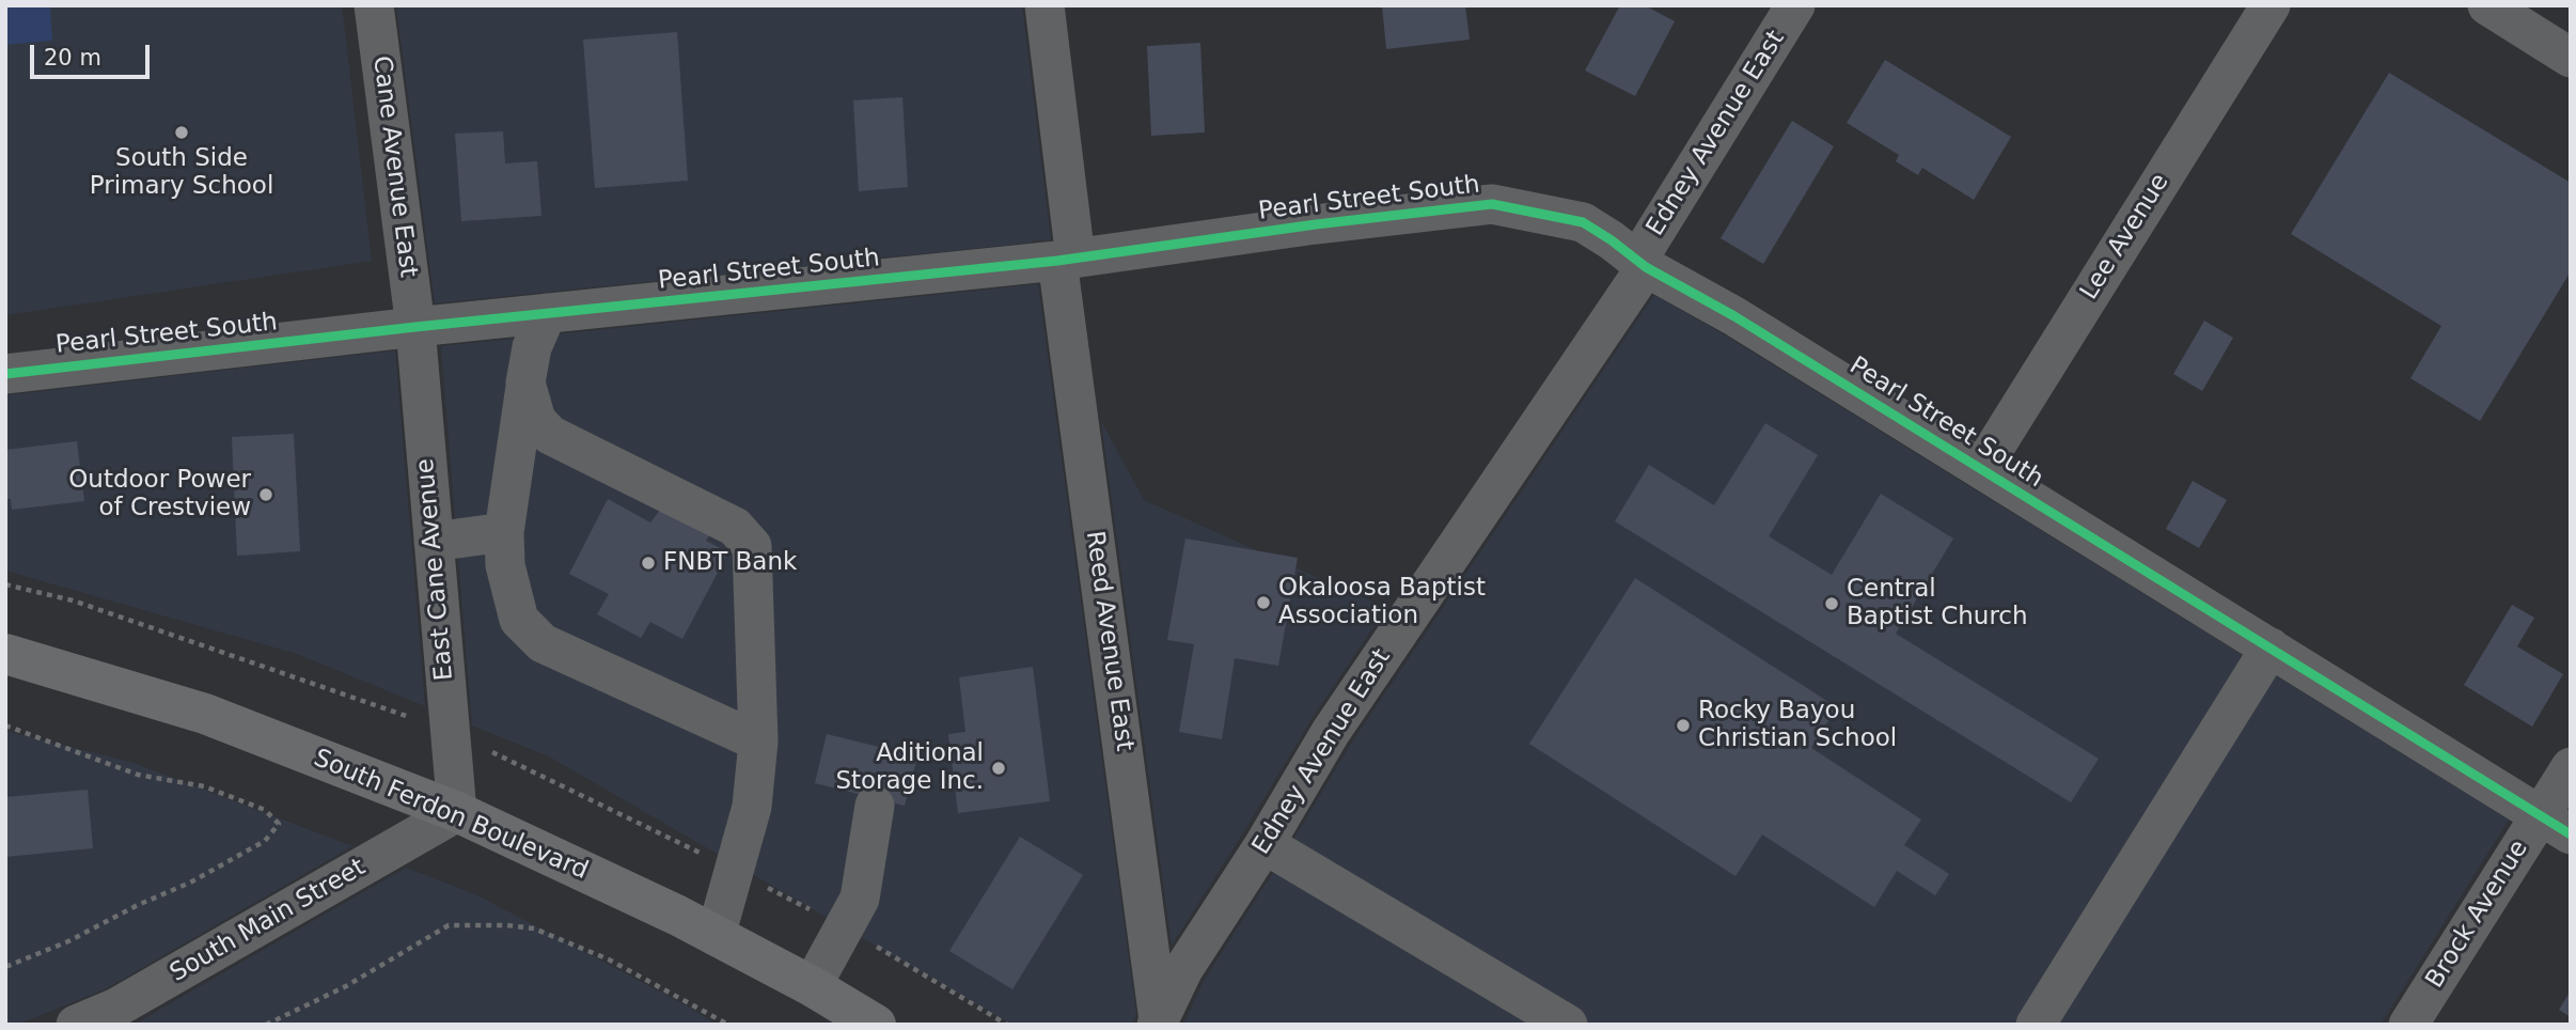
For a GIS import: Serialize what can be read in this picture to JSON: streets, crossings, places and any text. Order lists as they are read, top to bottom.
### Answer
{
  "streets": {
    "main road": ["South Ferdon Boulevard"],
    "street": [
      "Edney Avenue East",
      "Cane Avenue East",
      "Pearl Street South",
      "Lee Avenue",
      "East Cane Avenue",
      "Reed Avenue East",
      "Brock Avenue",
      "South Main Street"
    ]
  },
  "crossings": [
    ["Edney Avenue East", "Pearl Street South"],
    ["Edney Avenue East", "Reed Avenue East"],
    ["Cane Avenue East", "Pearl Street South"],
    ["Cane Avenue East", "East Cane Avenue"],
    ["Pearl Street South", "Lee Avenue"],
    ["Pearl Street South", "East Cane Avenue"],
    ["Pearl Street South", "Reed Avenue East"],
    ["Pearl Street South", "Brock Avenue"],
    ["East Cane Avenue", "South Ferdon Boulevard"],
    ["East Cane Avenue", "South Main Street"],
    ["South Ferdon Boulevard", "South Main Street"]
  ],
  "places": [
    "South Side Primary School",
    "Outdoor Power of Crestview",
    "FNBT Bank",
    "Okaloosa Baptist Association",
    "Central Baptist Church",
    "Rocky Bayou Christian School",
    "Aditional Storage Inc."
  ],
  "scale_bar": "20 m"
}
